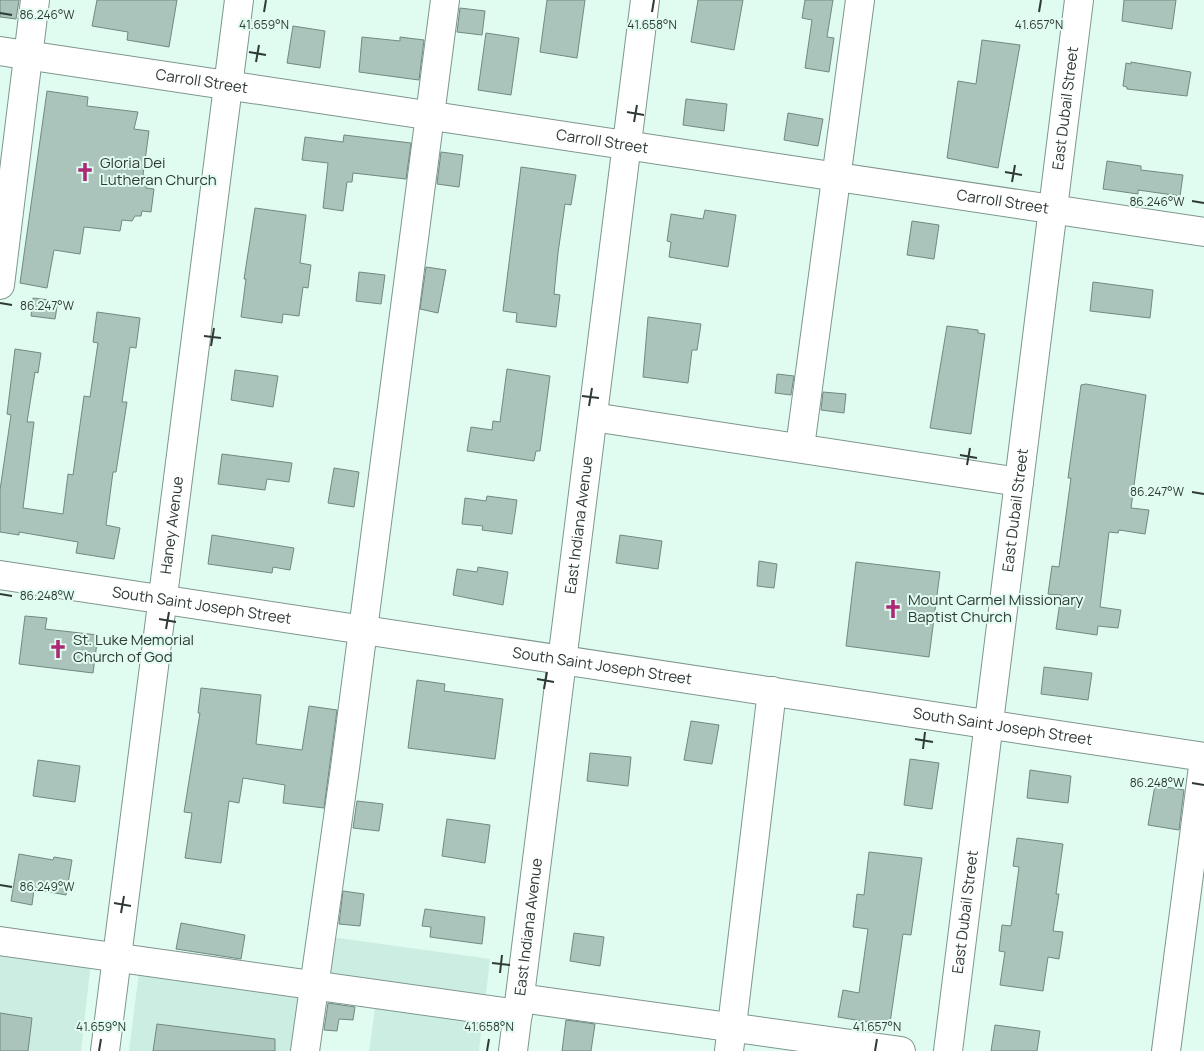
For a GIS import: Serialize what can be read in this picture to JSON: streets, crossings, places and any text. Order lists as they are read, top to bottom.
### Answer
{
  "streets": {
    "street": [
      "Carroll Street",
      "East Dubail Street",
      "Haney Avenue",
      "East Indiana Avenue",
      "South Saint Joseph Street"
    ]
  },
  "crossings": [
    ["Carroll Street", "East Dubail Street"],
    ["Carroll Street", "Haney Avenue"],
    ["Carroll Street", "East Indiana Avenue"],
    ["East Dubail Street", "South Saint Joseph Street"],
    ["Haney Avenue", "South Saint Joseph Street"],
    ["East Indiana Avenue", "South Saint Joseph Street"]
  ],
  "places": {
    "church": ["Gloria Dei Lutheran Church", "Mount Carmel Missionary Baptist Church", "St. Luke Memorial Church of God"]
  },
  "coordinates": [
    "86.246°W",
    "41.659°N",
    "41.658°N",
    "41.657°N",
    "86.247°W",
    "86.248°W",
    "86.249°W"
  ]
}
